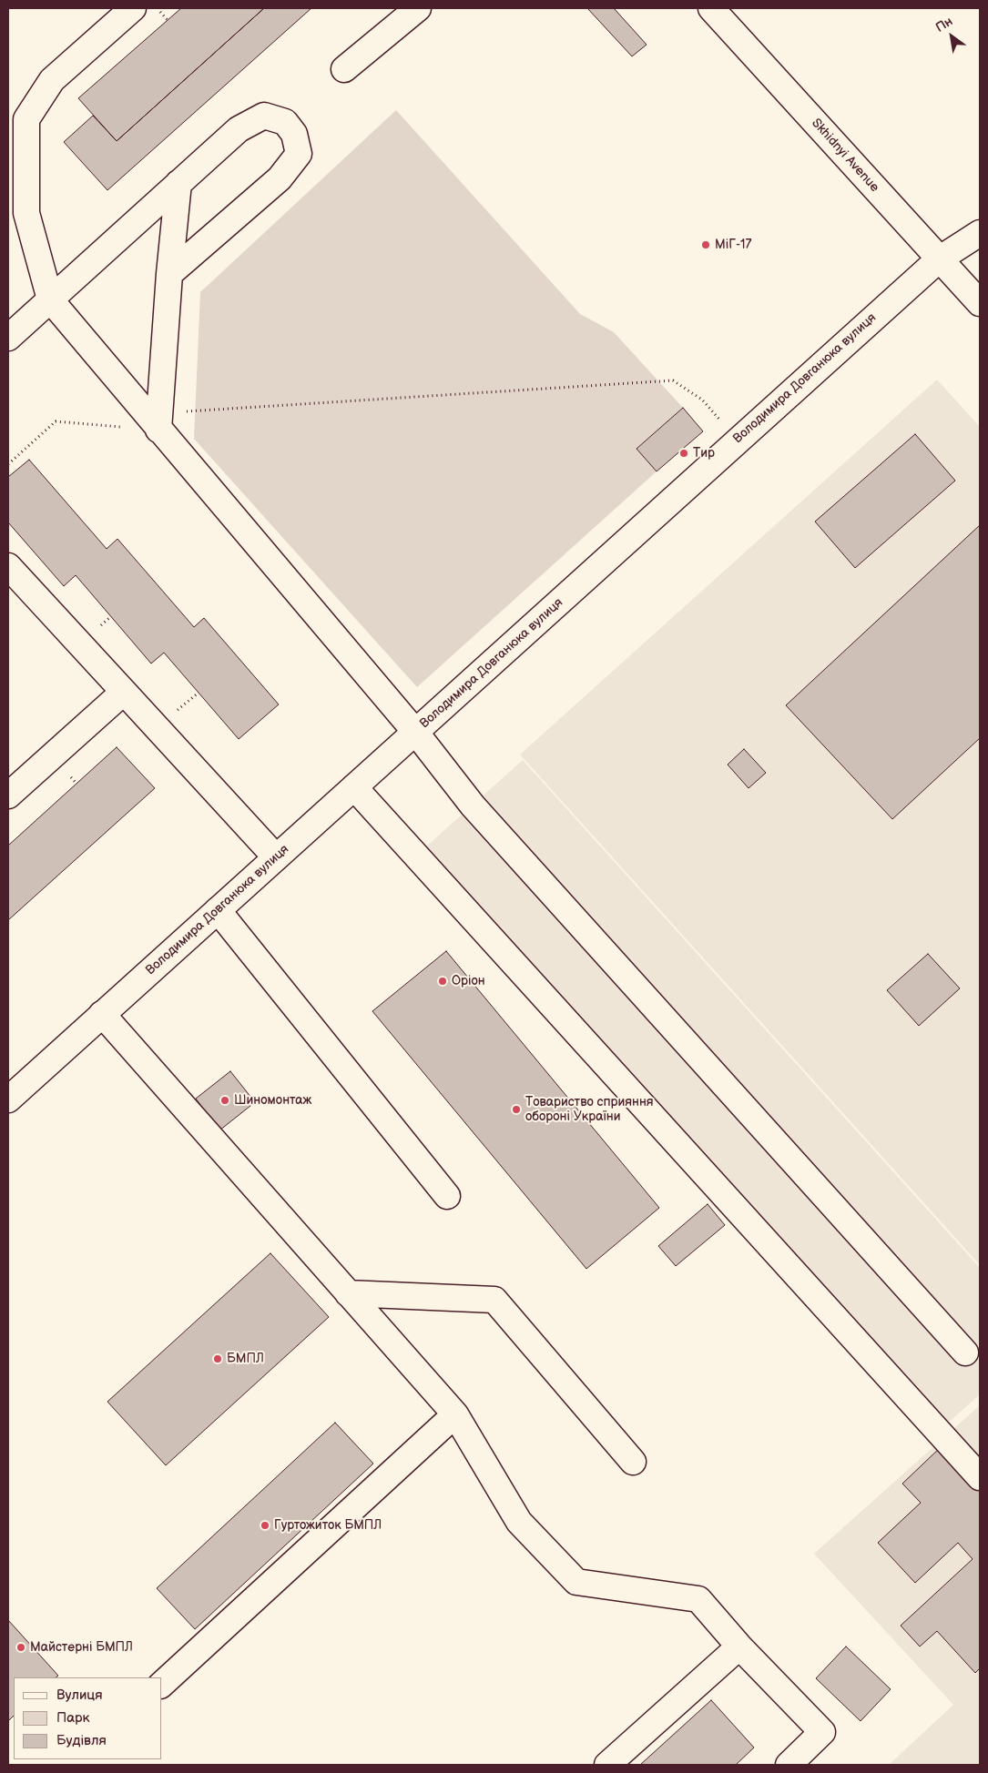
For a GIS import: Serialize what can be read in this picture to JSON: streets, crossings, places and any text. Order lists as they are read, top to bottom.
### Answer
{
  "streets": {
    "main road": ["Skhidnyi Avenue", "Володимира Довганюка вулиця"]
  },
  "crossings": [
    ["Skhidnyi Avenue", "Володимира Довганюка вулиця"]
  ],
  "places": [
    "МіГ-17",
    "Тир",
    "Оріон",
    "Шиномонтаж",
    "Товариство сприяння обороні України",
    "БМПЛ",
    "Гуртожиток БМПЛ",
    "Майстерні БМПЛ"
  ],
  "legend": ["Вулиця", "Парк", "Будівля"],
  "north": "top left"
}
